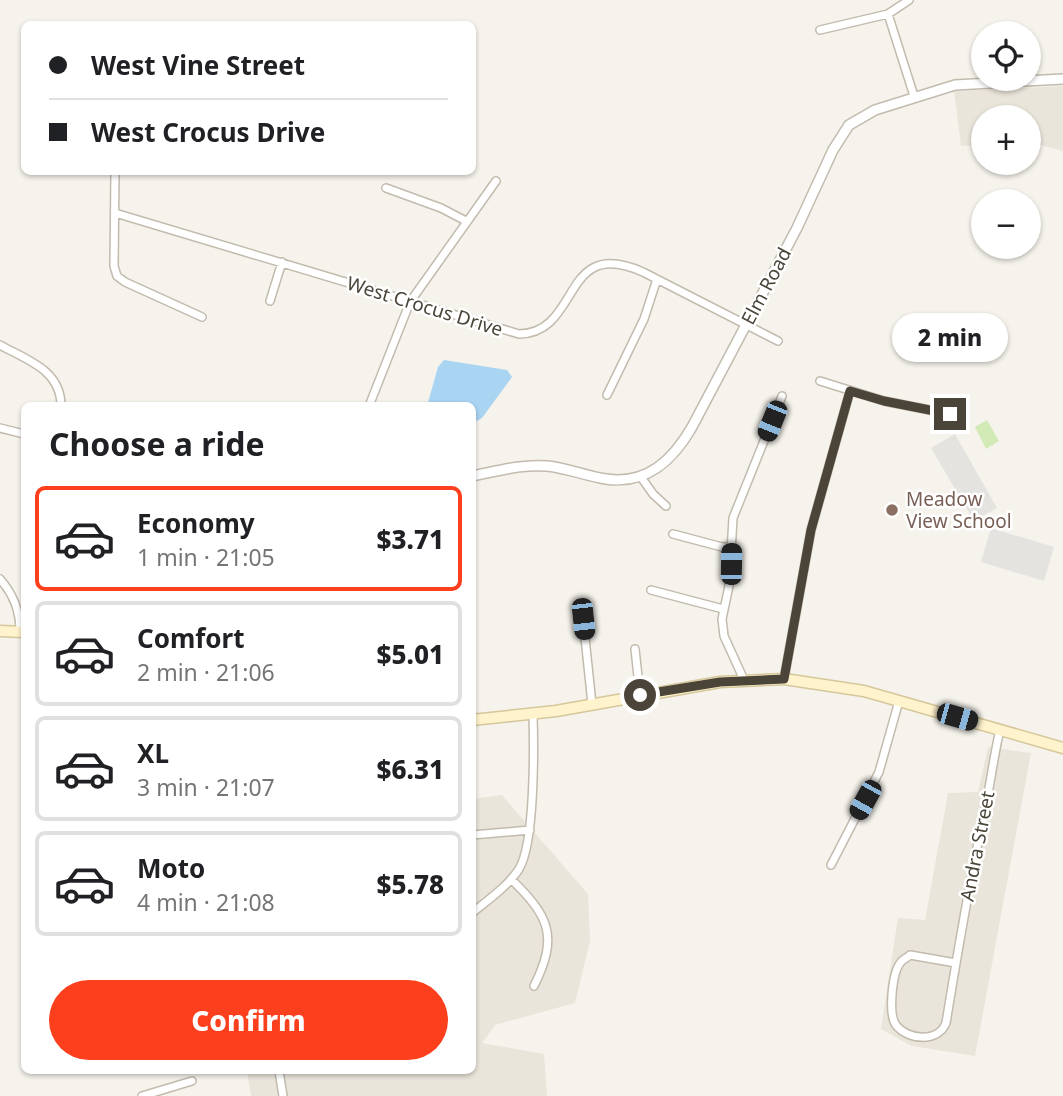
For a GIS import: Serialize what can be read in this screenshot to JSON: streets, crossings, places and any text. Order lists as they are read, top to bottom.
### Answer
{
  "streets": {
    "street": ["Elm Road", "West Crocus Drive", "Andra Street"]
  },
  "crossings": [
    ["Elm Road", "West Crocus Drive"]
  ],
  "places": ["Meadow View School"],
  "page": {
    "map_buttons": ["+", "−"],
    "banner": ["West Vine Street", "West Crocus Drive"],
    "bubble": "2 min",
    "heading": "Choose a ride",
    "list": [
      {
        "name": "Economy",
        "note": "1 min · 21:05",
        "value": "$3.71"
      },
      {
        "name": "Comfort",
        "note": "2 min · 21:06",
        "value": "$5.01"
      },
      {
        "name": "XL",
        "note": "3 min · 21:07",
        "value": "$6.31"
      },
      {
        "name": "Moto",
        "note": "4 min · 21:08",
        "value": "$5.78"
      }
    ],
    "buttons": "Confirm"
  }
}
